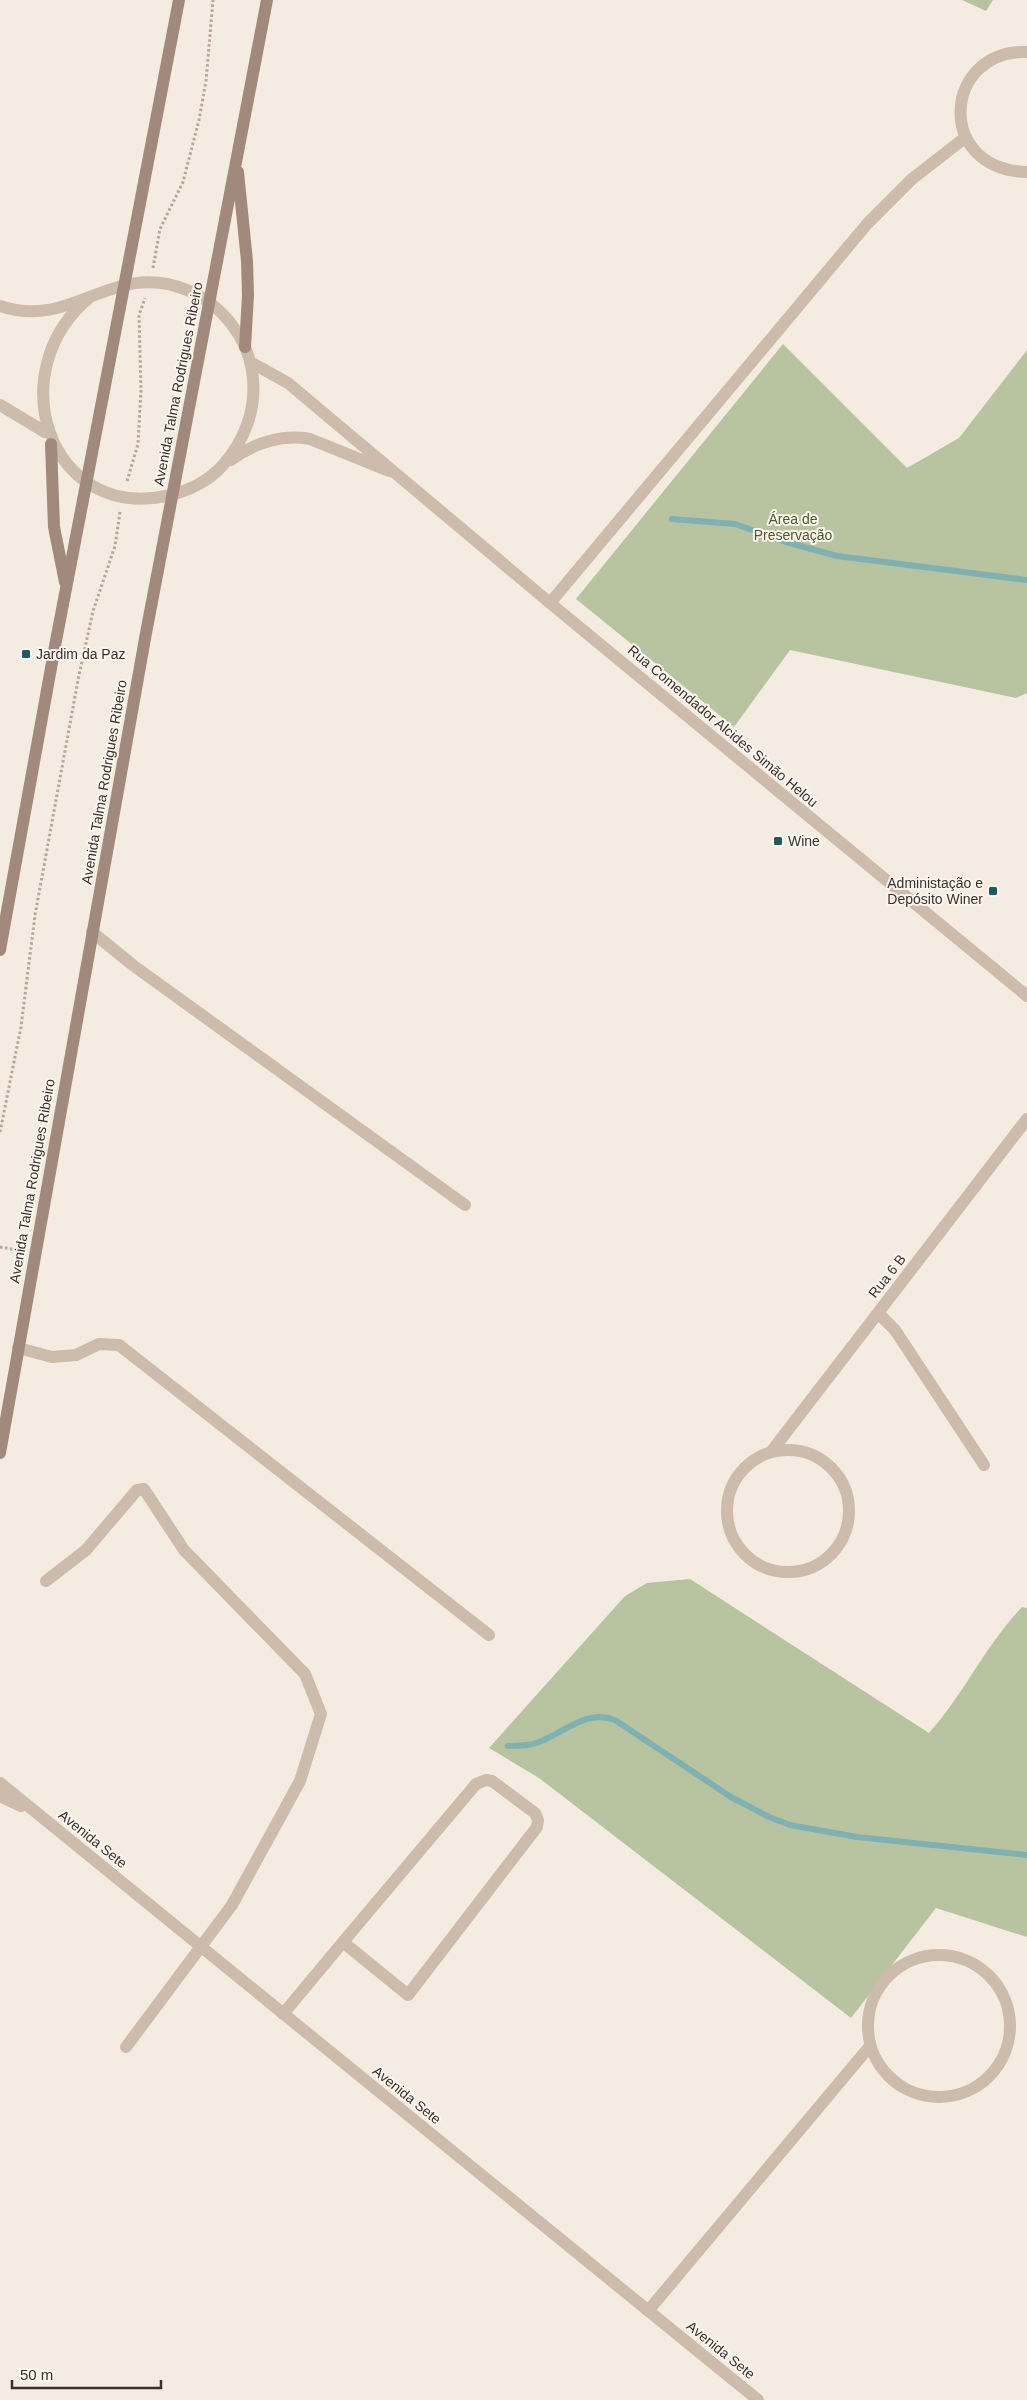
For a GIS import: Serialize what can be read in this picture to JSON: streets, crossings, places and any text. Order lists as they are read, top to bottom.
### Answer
{
  "streets": {
    "main road": ["Avenida Talma Rodrigues Ribeiro"],
    "street": ["Rua Comendador Alcides Simão Helou", "Rua 6 B", "Avenida Sete"]
  },
  "crossings": [
    ["Avenida Talma Rodrigues Ribeiro", "Rua Comendador Alcides Simão Helou"]
  ],
  "parks": ["Área de Preservação"],
  "places": {
    "transit": ["Jardim da Paz", "Wine", "Administação e Depósito Winer"]
  },
  "scale_bar": "50 m"
}
